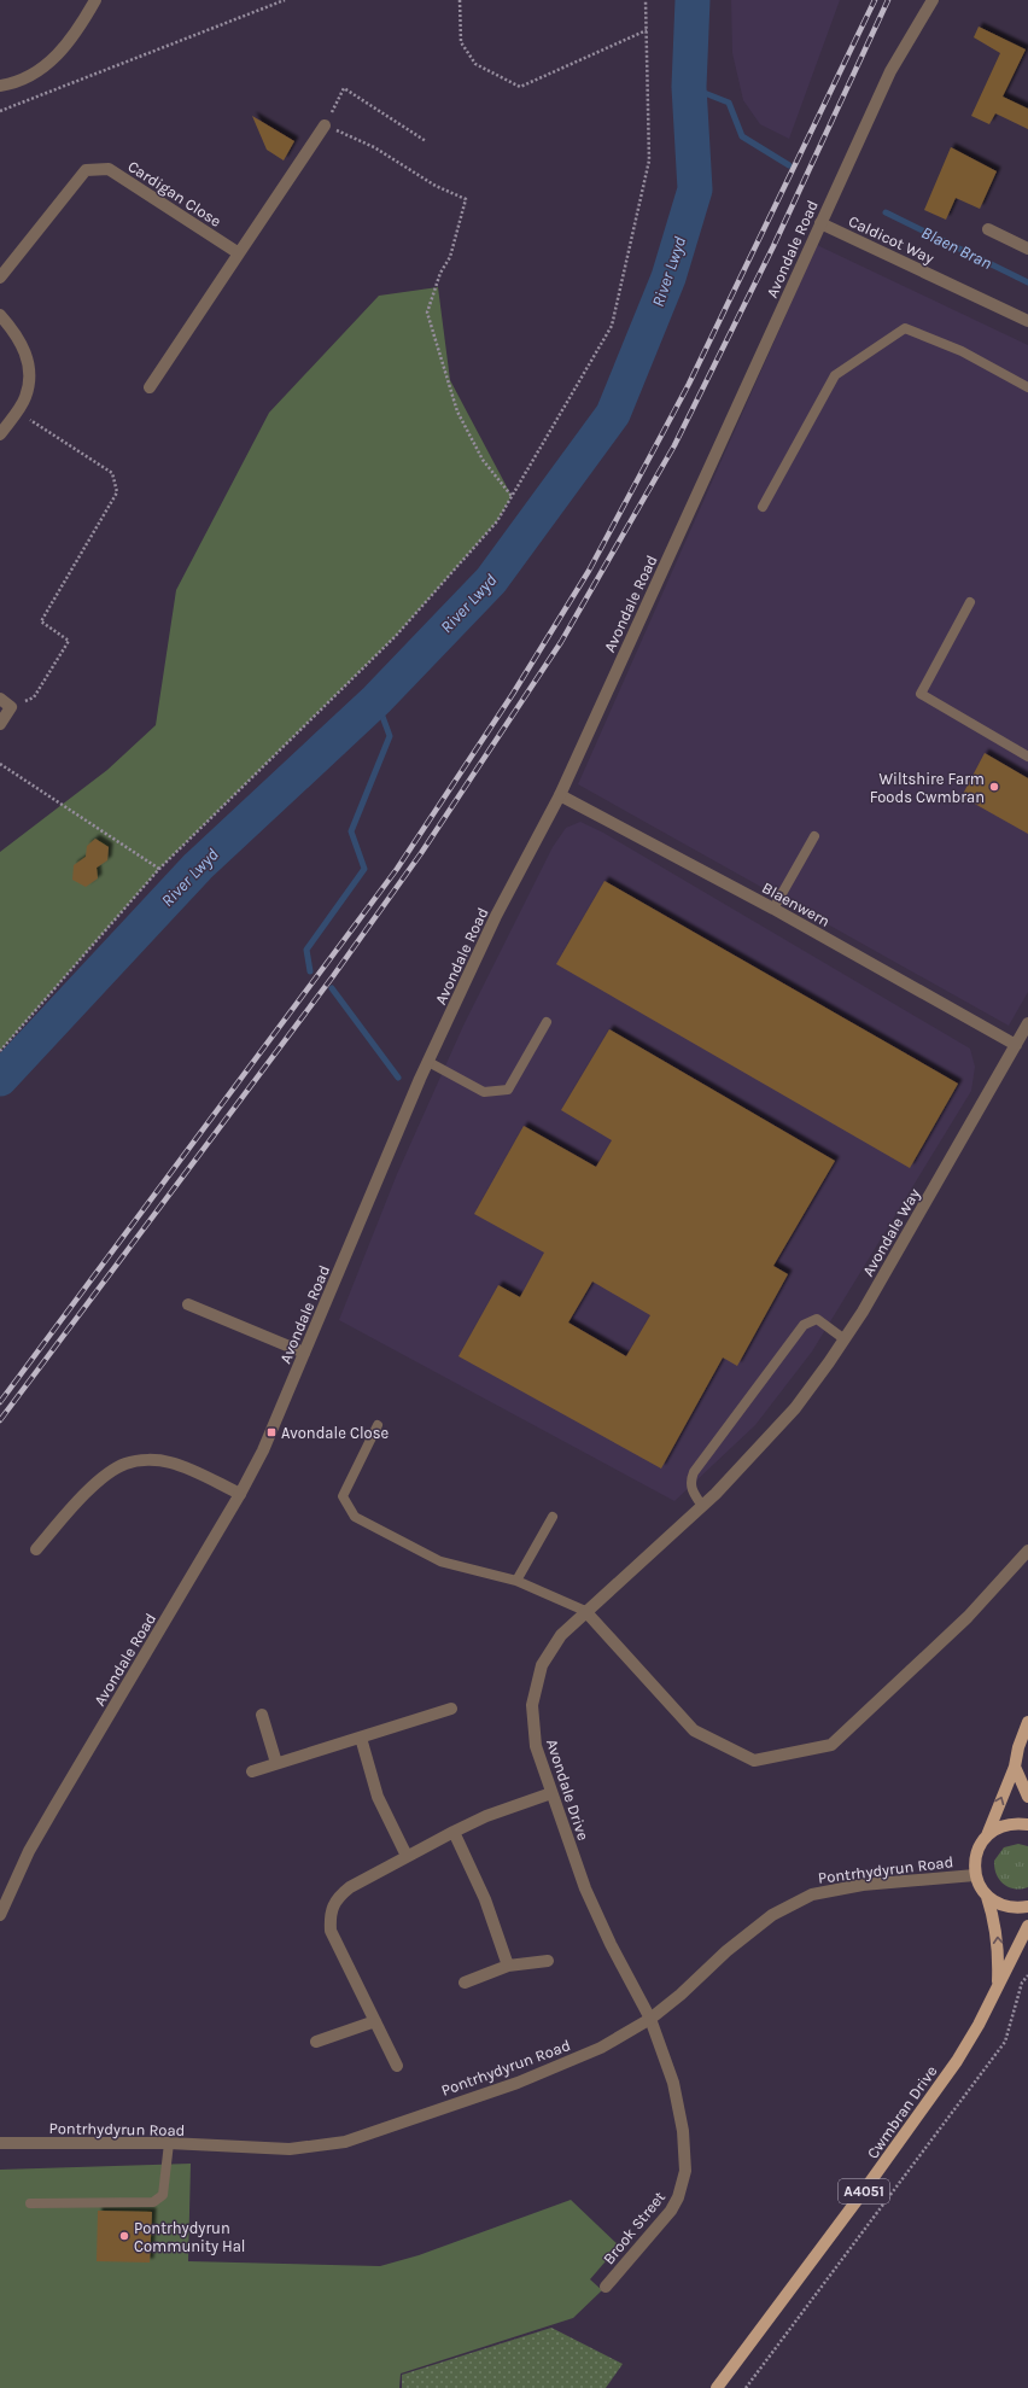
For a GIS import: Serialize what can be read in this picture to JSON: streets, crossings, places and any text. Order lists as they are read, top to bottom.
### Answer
{
  "streets": {
    "main road": ["Cwmbran Drive", "A4051"],
    "street": [
      "Cardigan Close",
      "Caldicot Way",
      "Avondale Road",
      "Blaenwern",
      "Avondale Way",
      "Avondale Drive",
      "Pontrhydyrun Road",
      "Brook Street"
    ]
  },
  "crossings": [
    ["Caldicot Way", "Avondale Road"],
    ["Avondale Road", "Blaenwern"],
    ["Blaenwern", "Avondale Way"],
    ["Avondale Way", "Avondale Drive"],
    ["Avondale Drive", "Pontrhydyrun Road"],
    ["Avondale Drive", "Brook Street"],
    ["Pontrhydyrun Road", "Brook Street"],
    ["Cwmbran Drive", "A4051"]
  ],
  "water": ["Blaen Bran", "River Lwyd"],
  "places": {
    "other": ["Wiltshire Farm Foods Cwmbran", "Pontrhydyrun Community Hal"],
    "transit": ["Avondale Close"]
  }
}
